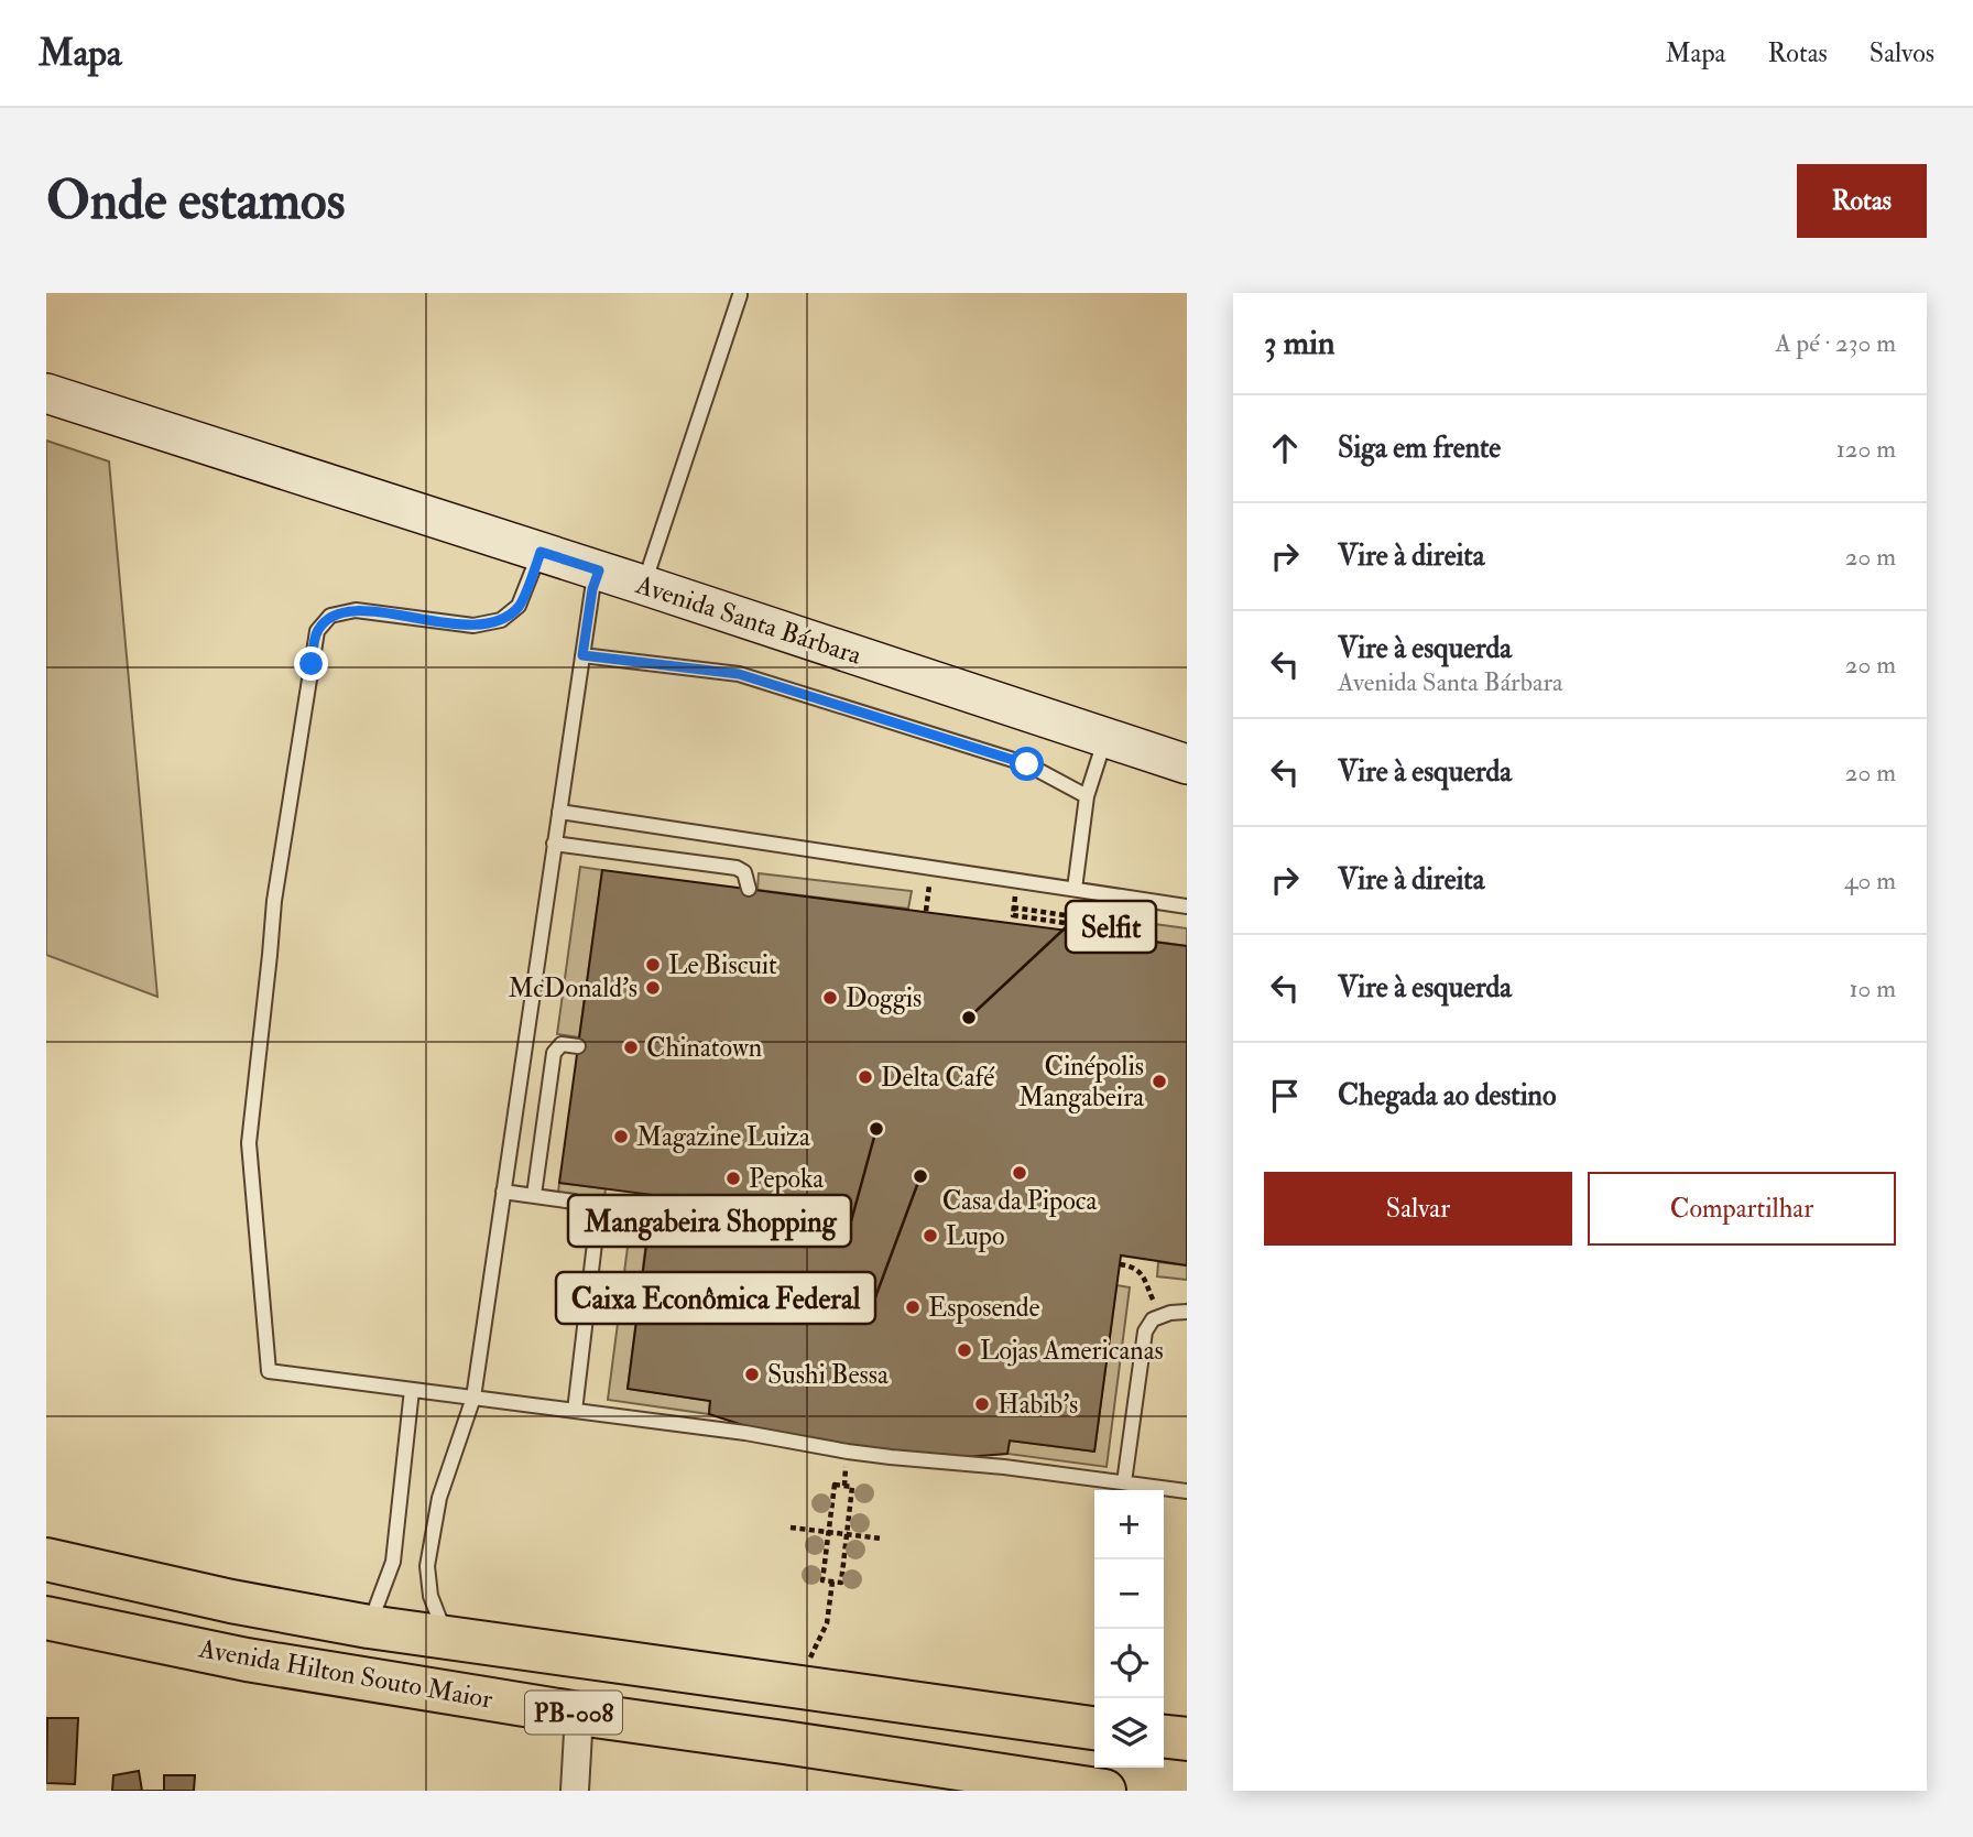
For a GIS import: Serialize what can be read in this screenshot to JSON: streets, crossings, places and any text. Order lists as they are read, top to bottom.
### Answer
{
  "streets": {
    "main road": ["Avenida Santa Bárbara", "Avenida Hilton Souto Maior", "PB-008"]
  },
  "places": [
    "Le Biscuit",
    "McDonald's",
    "Doggis",
    "Selfit",
    "Chinatown",
    "Delta Café",
    "Cinépolis Mangabeira",
    "Mangabeira Shopping",
    "Magazine Luiza",
    "Casa da Pipoca",
    "Caixa Econômica Federal",
    "Pepoka",
    "Lupo",
    "Esposende",
    "Lojas Americanas",
    "Sushi Bessa",
    "Habib's"
  ],
  "page": {
    "header": "Mapa",
    "nav": ["Mapa", "Rotas", "Salvos"],
    "buttons": [
      "Rotas",
      ["Salvar", "Compartilhar"]
    ],
    "title": "Onde estamos",
    "heading": ["3 min", "A pé · 230 m"],
    "list": [
      ["Siga em frente", "120 m"],
      ["Vire à direita", "20 m"],
      ["Vire à esquerda", "Avenida Santa Bárbara", "20 m"],
      ["Vire à esquerda", "20 m"],
      ["Vire à direita", "40 m"],
      ["Vire à esquerda", "10 m"],
      "Chegada ao destino"
    ],
    "map_buttons": ["+", "−"]
  }
}
